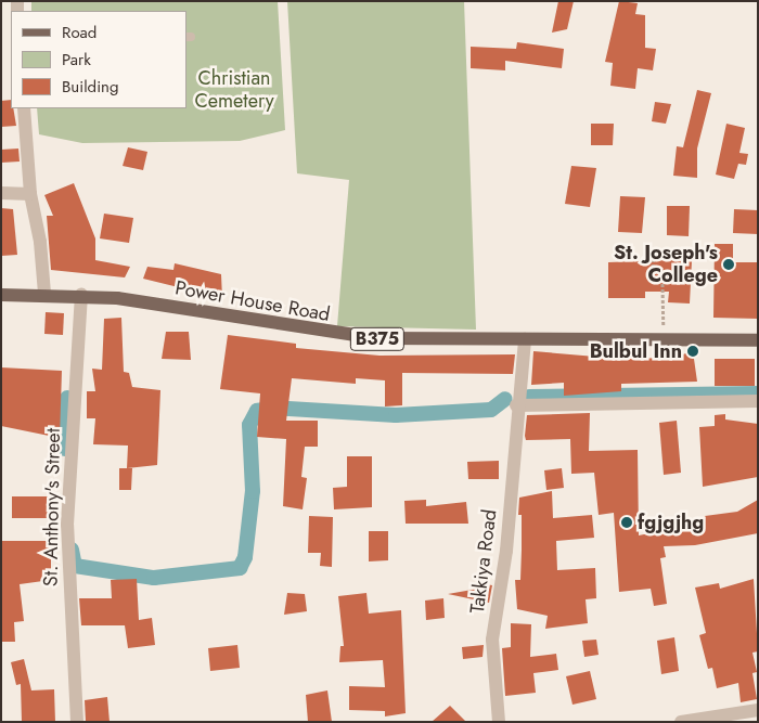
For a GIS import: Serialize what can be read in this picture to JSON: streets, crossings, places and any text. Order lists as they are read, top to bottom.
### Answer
{
  "streets": {
    "main road": ["Power House Road", "B375"],
    "street": ["St. Anthony's Street", "Takkiya Road"]
  },
  "crossings": [
    ["Power House Road", "St. Anthony's Street"],
    ["Power House Road", "Takkiya Road"]
  ],
  "parks": ["Christian Cemetery"],
  "places": ["St. Joseph's College", "Bulbul Inn", "fgjgjhg"],
  "legend": ["Road", "Park", "Building"]
}
